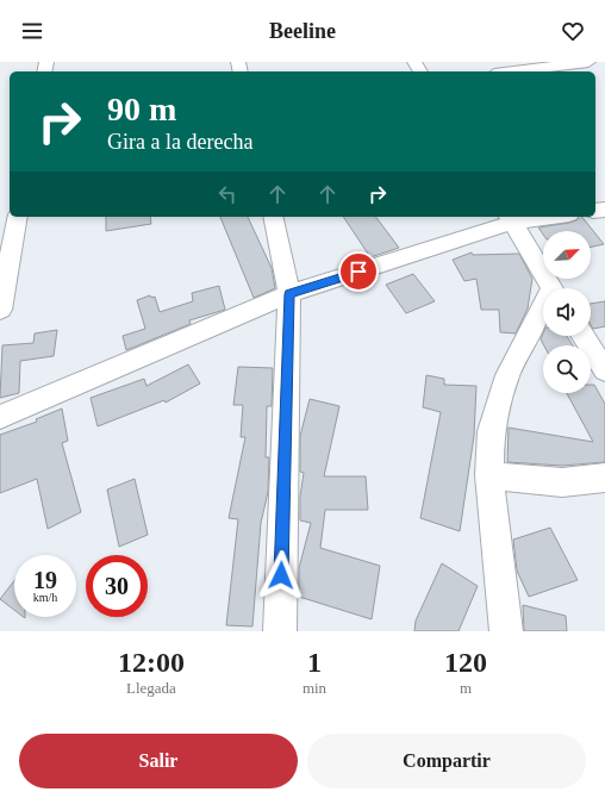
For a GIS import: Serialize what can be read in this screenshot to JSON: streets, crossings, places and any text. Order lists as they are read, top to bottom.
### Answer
{
  "north": "top right",
  "page": {
    "header": "Beeline",
    "turn": ["90 m", "Gira a la derecha"],
    "speed": "19 km/h",
    "limit": "30",
    "eta": [
      "12:00",
      "Llegada",
      "1",
      "min",
      "120",
      "m"
    ],
    "buttons": ["Salir", "Compartir"]
  }
}
